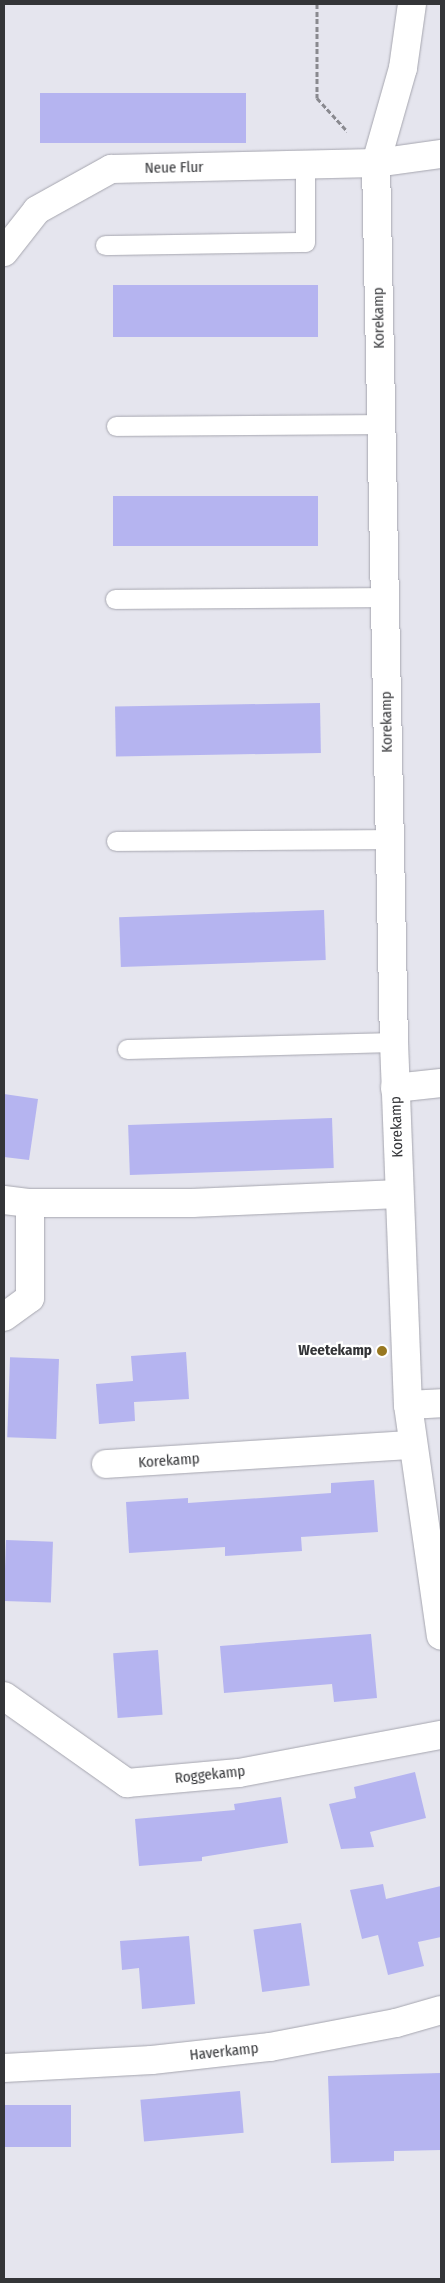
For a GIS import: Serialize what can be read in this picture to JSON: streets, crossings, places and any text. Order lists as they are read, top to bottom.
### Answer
{
  "streets": {
    "street": [
      "Neue Flur",
      "Korekamp",
      "Roggekamp",
      "Haverkamp"
    ]
  },
  "crossings": [
    ["Neue Flur", "Korekamp"]
  ],
  "places": ["Weetekamp"]
}
